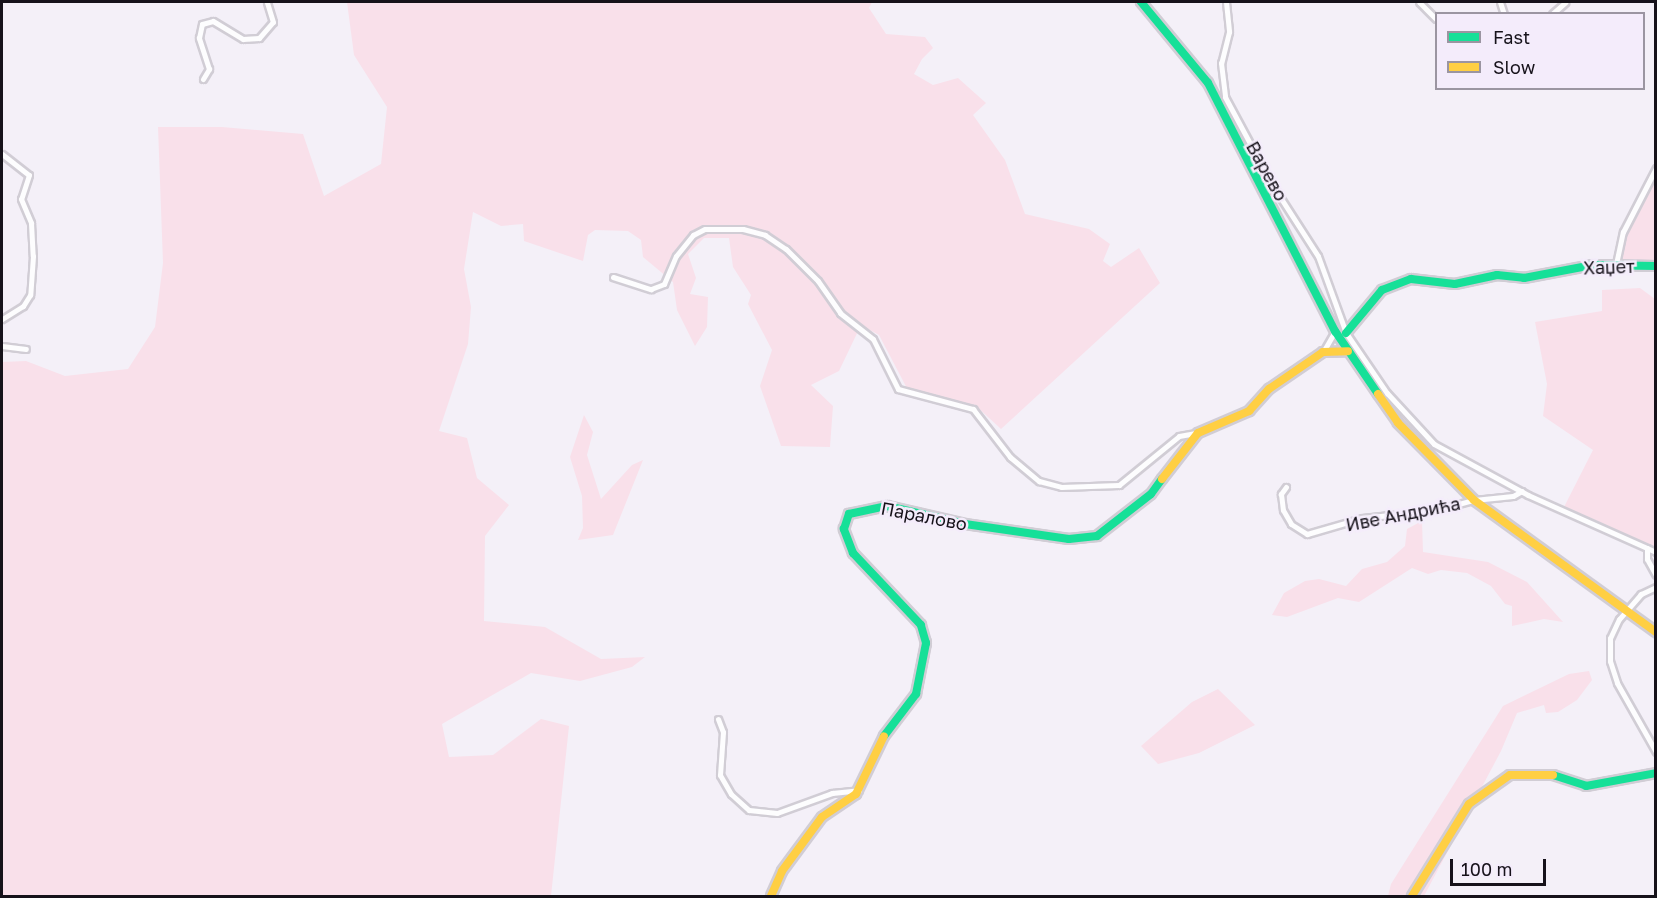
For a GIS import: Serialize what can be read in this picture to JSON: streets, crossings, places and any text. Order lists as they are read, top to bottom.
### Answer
{
  "streets": {
    "street": [
      "Варево",
      "Хаџет",
      "Иве Андрића",
      "Паралово"
    ]
  },
  "crossings": [
    ["Варево", "Хаџет"]
  ],
  "legend": ["Fast", "Slow"],
  "scale_bar": "100 m"
}
